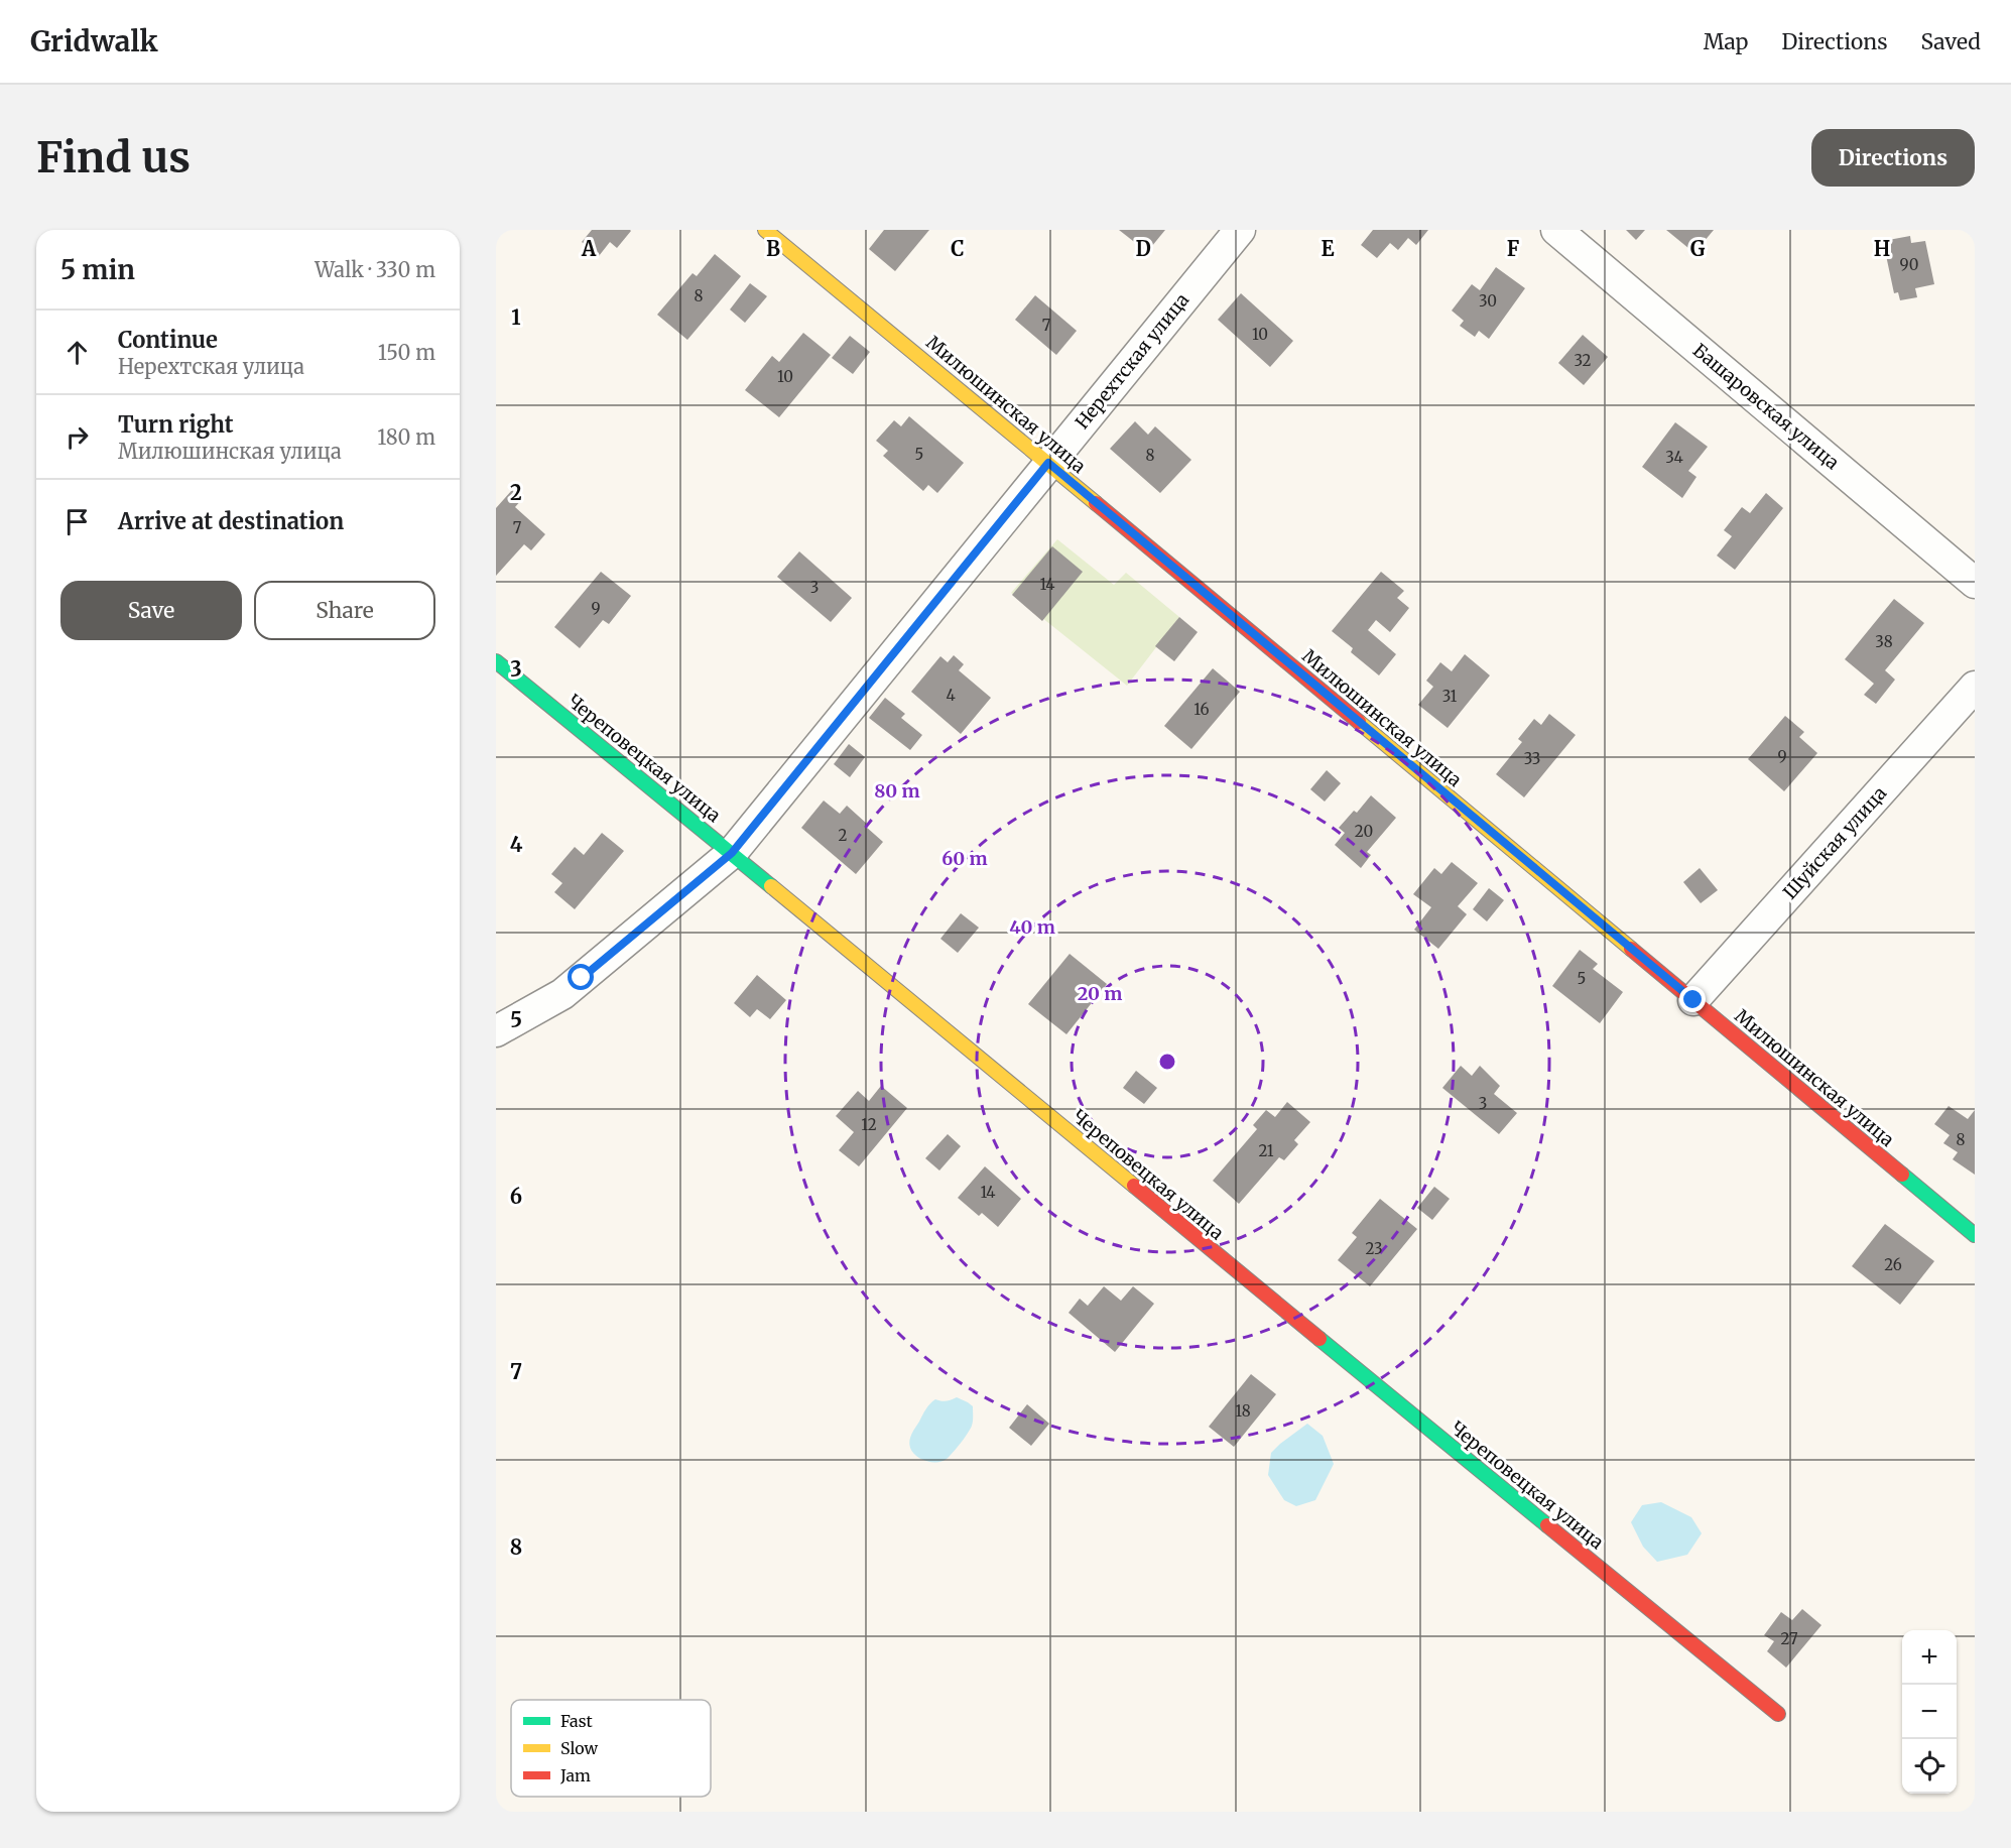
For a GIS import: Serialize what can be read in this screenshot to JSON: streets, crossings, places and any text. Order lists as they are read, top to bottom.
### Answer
{
  "streets": {
    "street": [
      "Нерехтская улица",
      "Милюшинская улица",
      "Башаровская улица",
      "Череповецкая улица",
      "Шуйская улица"
    ]
  },
  "crossings": [
    ["Нерехтская улица", "Милюшинская улица"],
    ["Нерехтская улица", "Череповецкая улица"],
    ["Милюшинская улица", "Шуйская улица"]
  ],
  "house_numbers": [
    "90",
    "8",
    "30",
    "7",
    "10",
    "32",
    "10",
    "5",
    "8",
    "34",
    "7",
    "14",
    "3",
    "9",
    "38",
    "4",
    "31",
    "16",
    "9",
    "33",
    "20",
    "2",
    "5",
    "3",
    "12",
    "8",
    "21",
    "14",
    "23",
    "26",
    "18",
    "27"
  ],
  "legend": ["Fast", "Slow", "Jam"],
  "page": {
    "header": "Gridwalk",
    "nav": ["Map", "Directions", "Saved"],
    "buttons": [
      "Directions",
      ["Save", "Share"]
    ],
    "title": "Find us",
    "heading": ["5 min", "Walk · 330 m"],
    "list": [
      ["Continue", "Нерехтская улица", "150 m"],
      ["Turn right", "Милюшинская улица", "180 m"],
      "Arrive at destination"
    ],
    "map_buttons": ["+", "−"]
  },
  "grid": {
    "columns": [
      "A",
      "B",
      "C",
      "D",
      "E",
      "F",
      "G",
      "H"
    ],
    "rows": [
      "1",
      "2",
      "3",
      "4",
      "5",
      "6",
      "7",
      "8"
    ]
  },
  "rings": [
    "80 m",
    "60 m",
    "40 m",
    "20 m"
  ]
}
